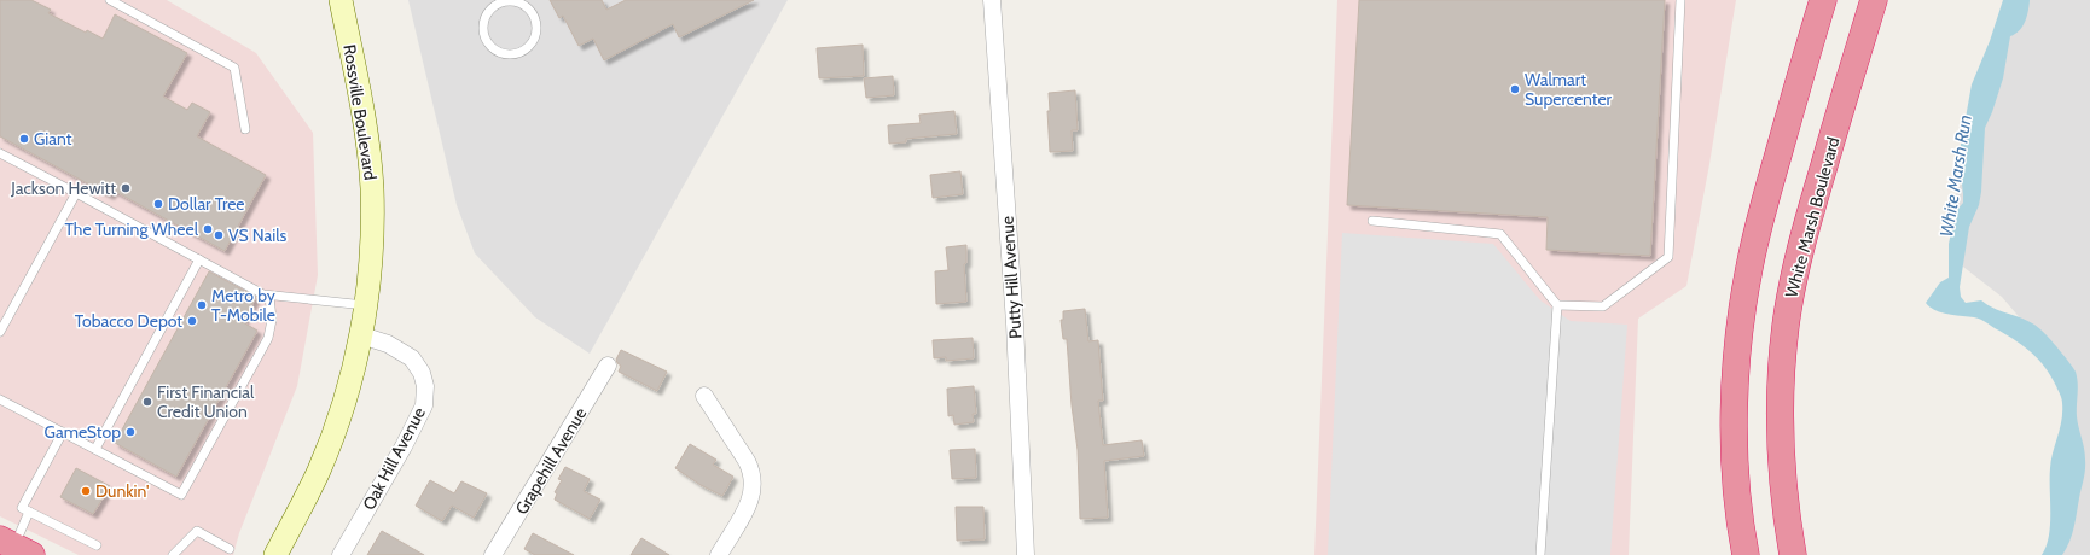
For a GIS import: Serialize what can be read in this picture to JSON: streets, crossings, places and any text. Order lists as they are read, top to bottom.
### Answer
{
  "streets": {
    "highway": ["White Marsh Boulevard"],
    "main road": ["Rossville Boulevard"],
    "street": ["Putty Hill Avenue", "Oak Hill Avenue", "Grapehill Avenue"]
  },
  "crossings": [
    ["Rossville Boulevard", "Oak Hill Avenue"]
  ],
  "water": ["White Marsh Run"],
  "places": [
    "Walmart Supercenter",
    "Giant",
    "Jackson Hewitt",
    "Dollar Tree",
    "The Turning Wheel",
    "VS Nails",
    "Metro by T-Mobile",
    "Tobacco Depot",
    "First Financial Credit Union",
    "GameStop",
    "Dunkin'"
  ]
}
